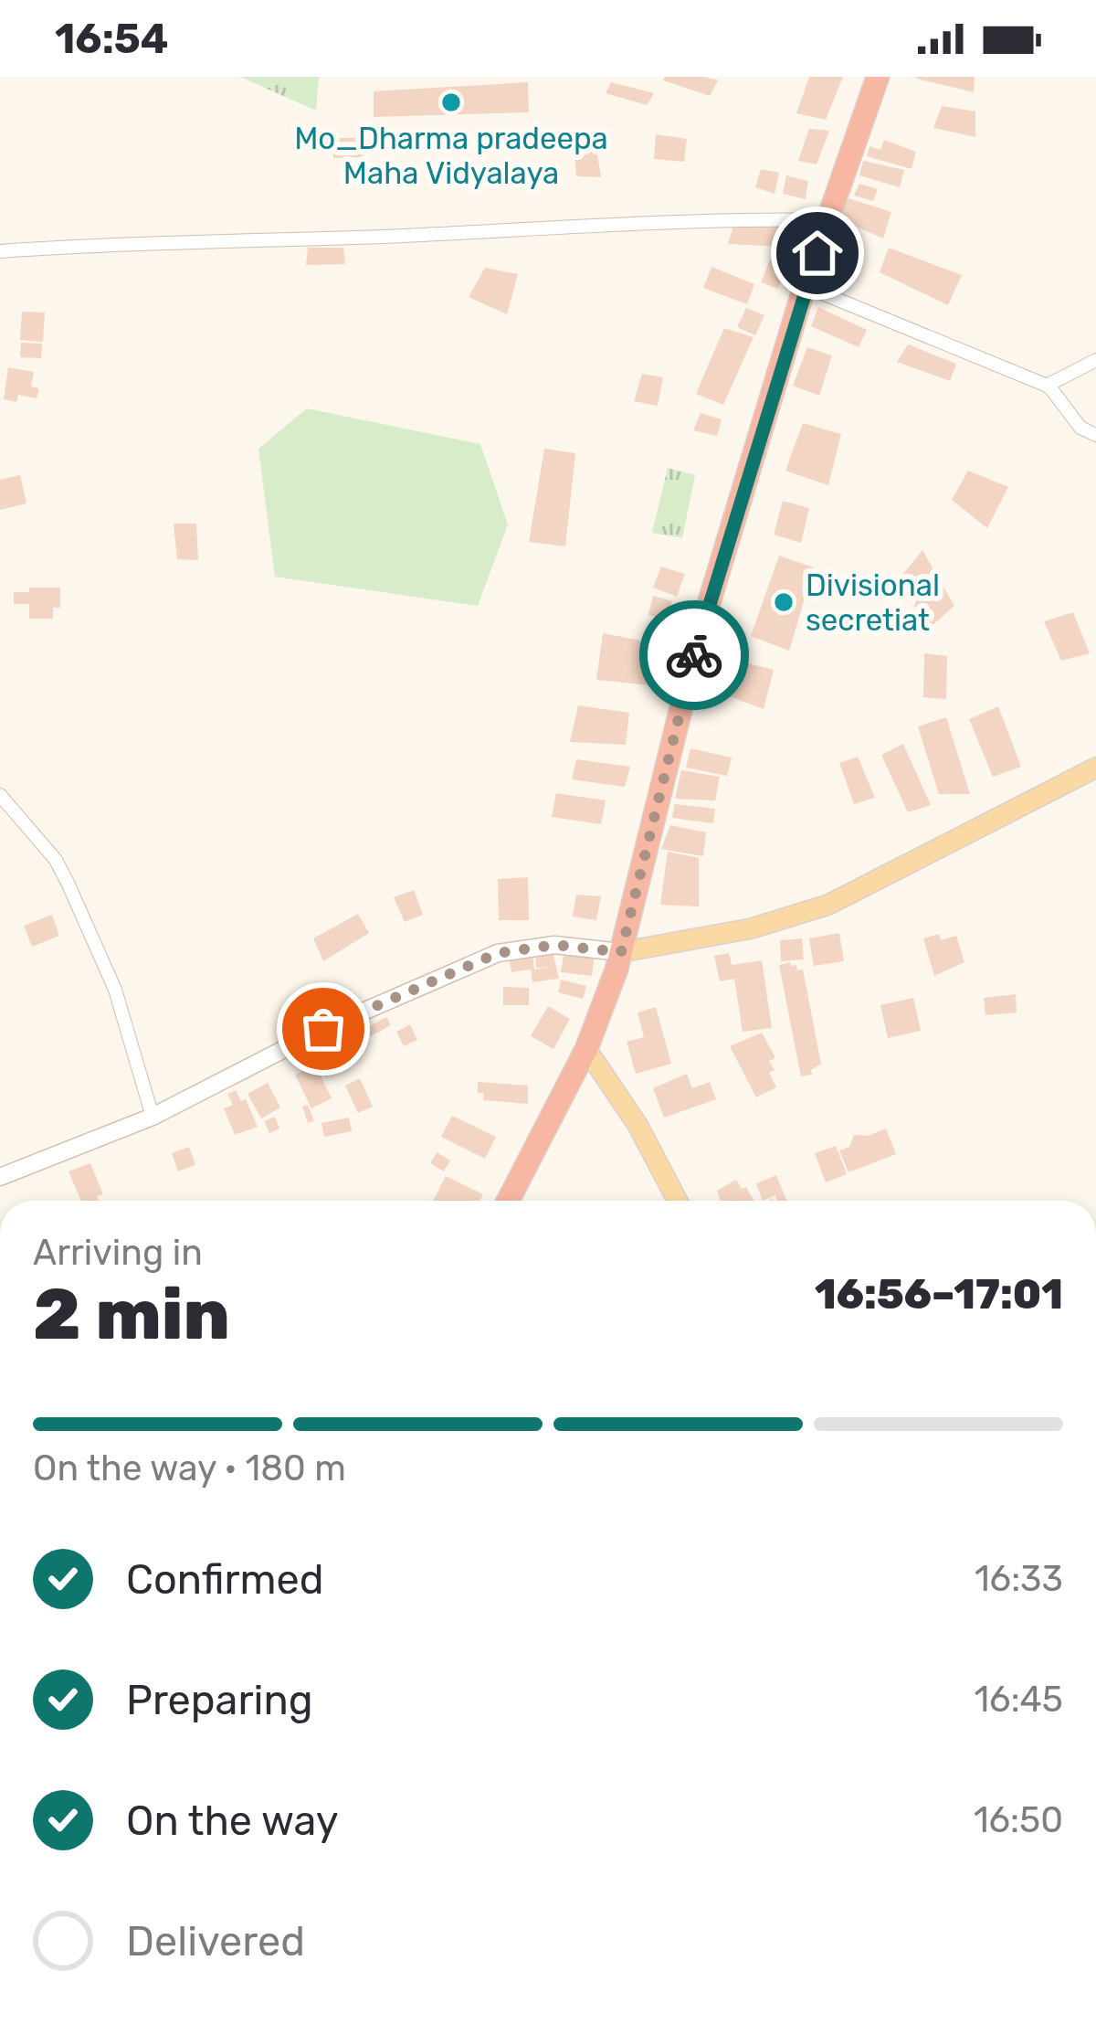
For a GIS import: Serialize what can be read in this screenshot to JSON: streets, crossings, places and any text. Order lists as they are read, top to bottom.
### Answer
{
  "places": ["Mo_Dharma pradeepa Maha Vidyalaya", "Divisional secretiat"],
  "page": {
    "status": "16:54",
    "heading": ["2 min", "Arriving in", "16:56–17:01"],
    "bar": "On the way · 180 m",
    "list": [
      ["Confirmed", "16:33"],
      ["Preparing", "16:45"],
      ["On the way", "16:50"],
      "Delivered"
    ]
  }
}
